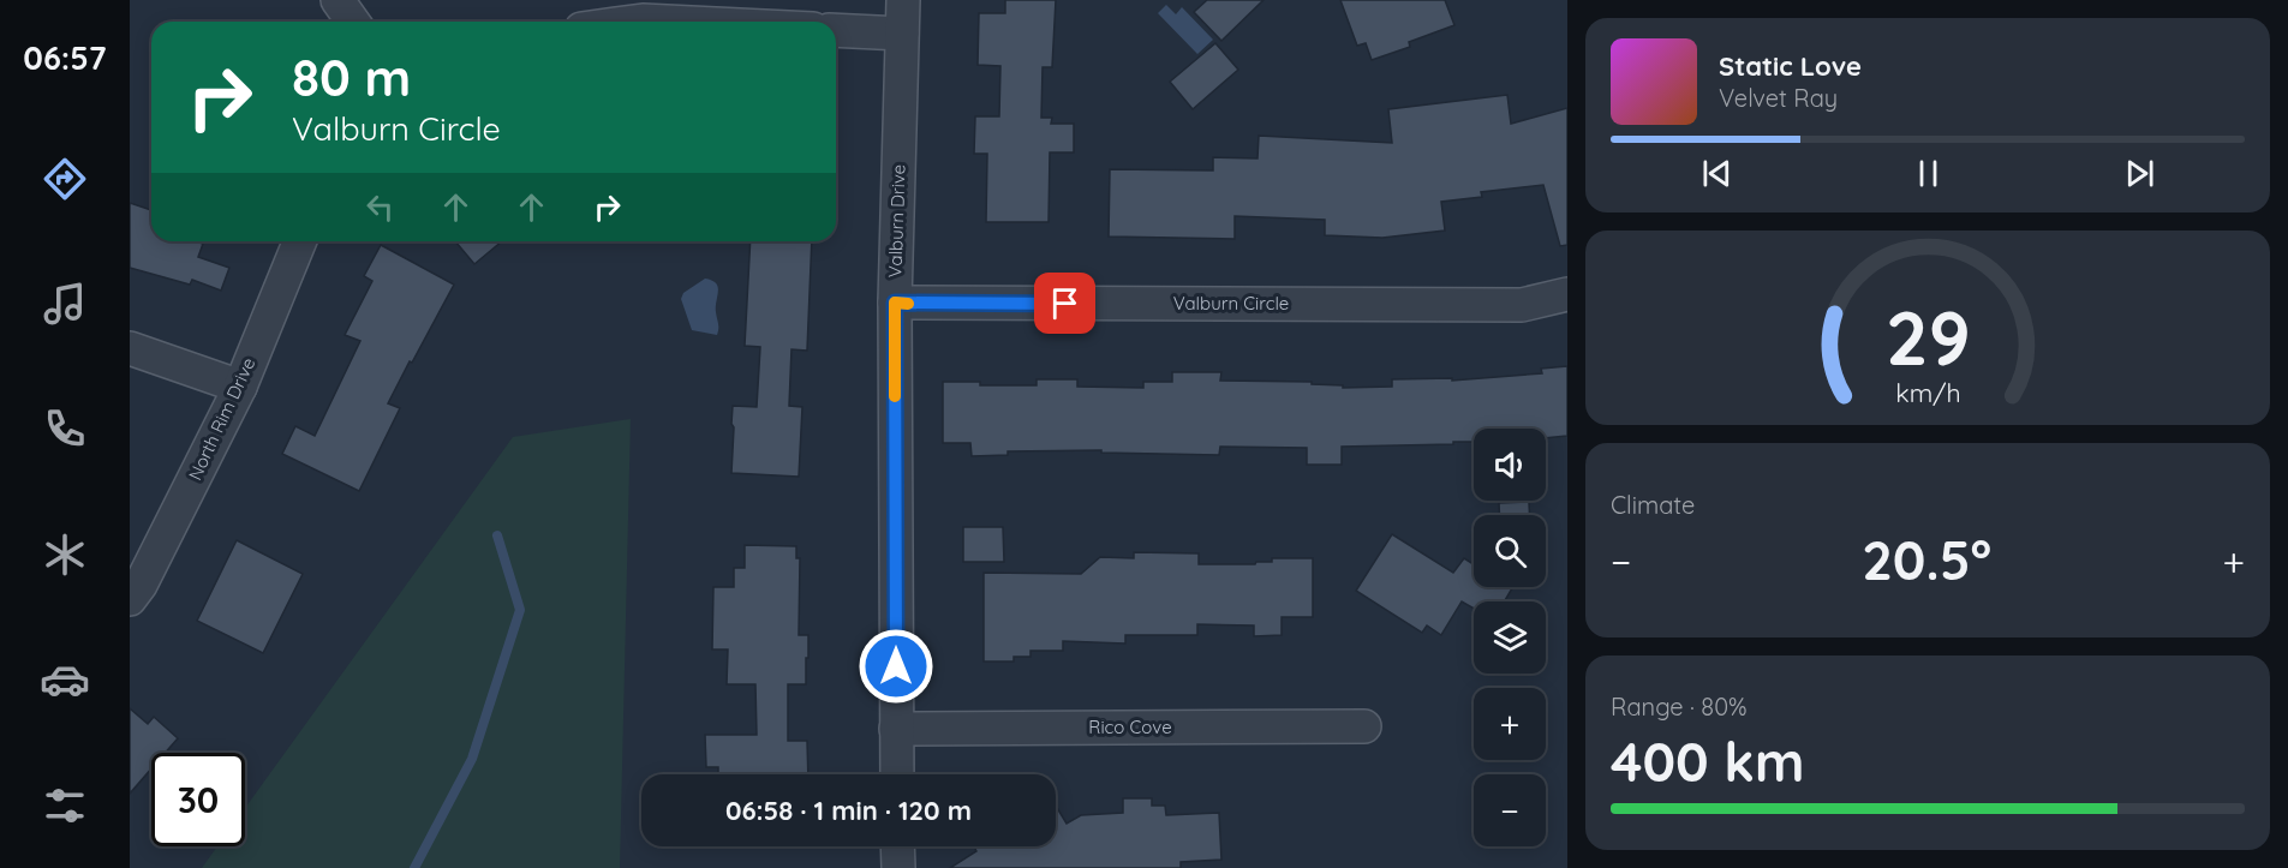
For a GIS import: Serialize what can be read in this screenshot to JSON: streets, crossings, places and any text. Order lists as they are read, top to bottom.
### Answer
{
  "streets": {
    "street": [
      "Valburn Drive",
      "Valburn Circle",
      "North Rim Drive",
      "Rico Cove"
    ]
  },
  "crossings": [
    ["Valburn Drive", "Valburn Circle"],
    ["Valburn Drive", "Rico Cove"]
  ],
  "page": {
    "tabs": "06:57",
    "turn": ["80 m", "Valburn Circle"],
    "song": ["Static Love", "Velvet Ray"],
    "map_buttons": ["+", "−"],
    "tile": [
      "Climate",
      ["Range · 80%", "400 km"]
    ],
    "heat": ["−", "20.5°", "+"],
    "limit": "30",
    "trip": "06:58 · 1 min · 120 m",
    "gauge": ["29", "km/h"]
  }
}
